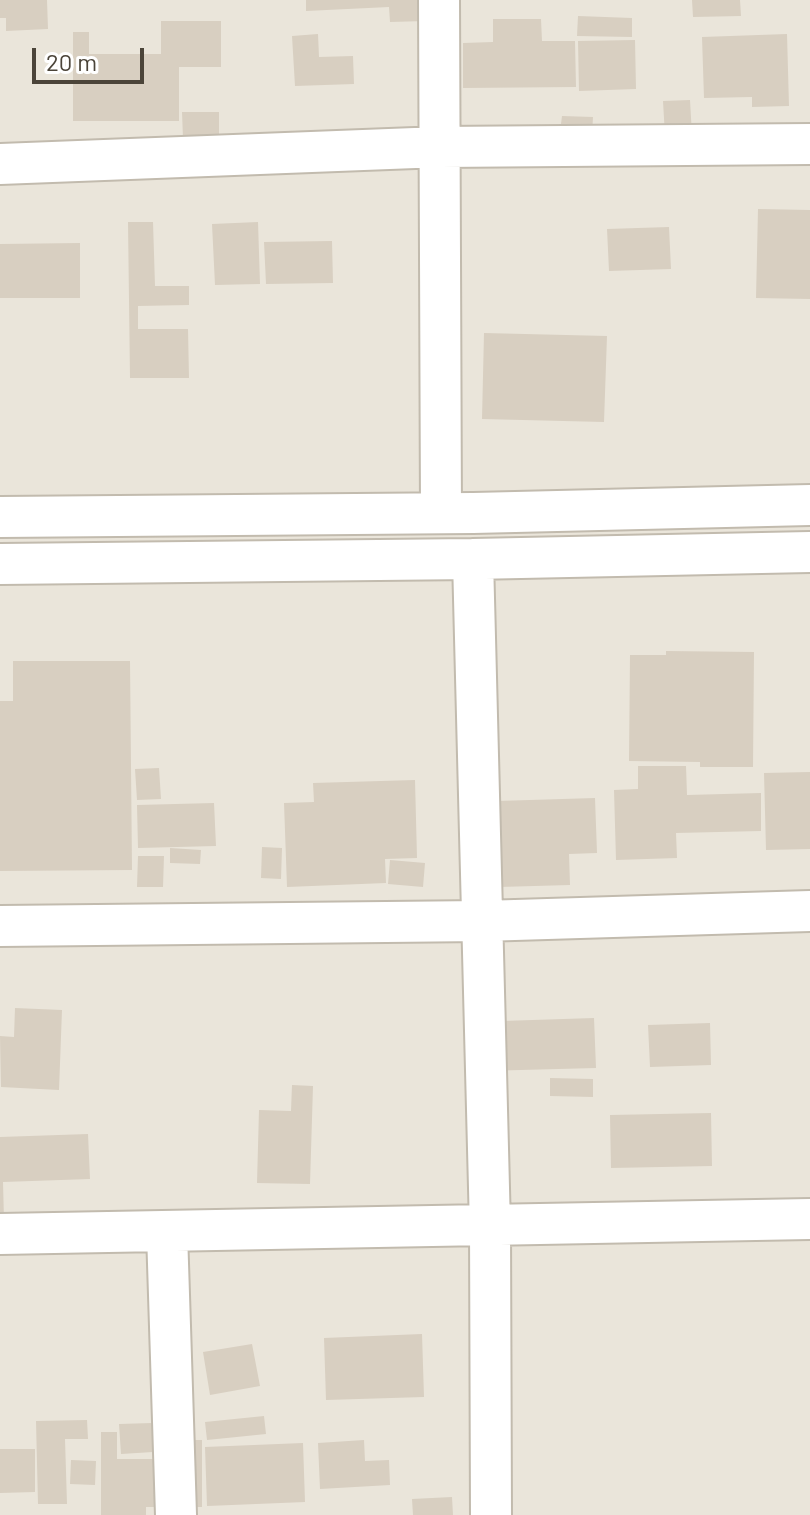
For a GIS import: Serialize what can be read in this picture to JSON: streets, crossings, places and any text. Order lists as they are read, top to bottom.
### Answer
{
  "scale_bar": "20 m"
}
